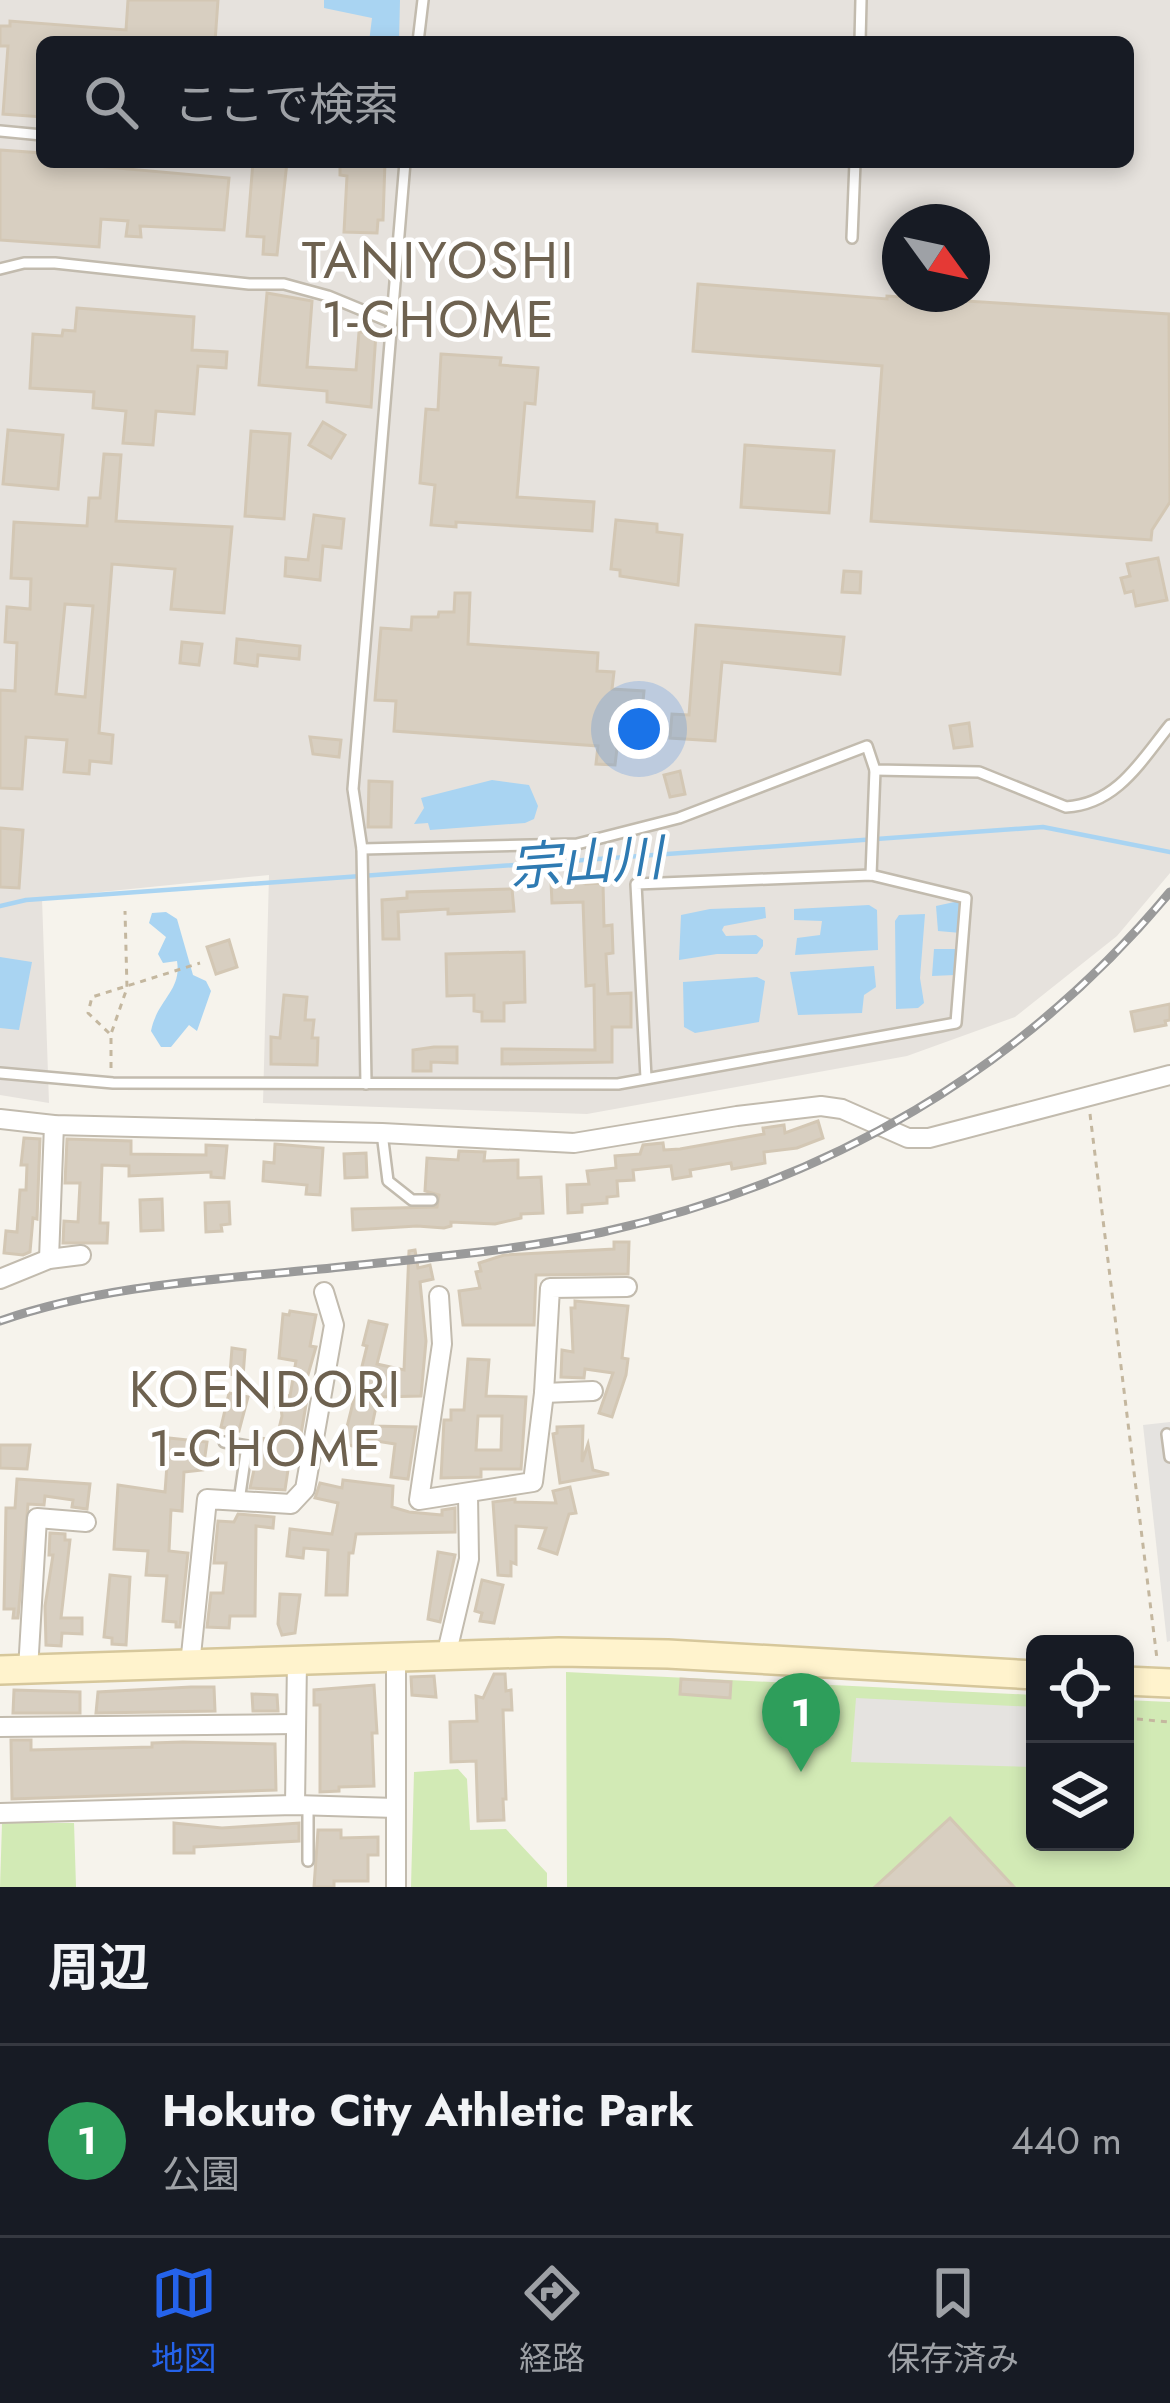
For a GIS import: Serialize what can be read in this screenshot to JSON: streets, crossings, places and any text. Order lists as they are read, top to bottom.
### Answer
{
  "districts": ["TANIYOSHI 1-CHOME", "KOENDORI 1-CHOME"],
  "water": ["宗山川"],
  "north": "bottom right",
  "page": {
    "search": "ここで検索",
    "pins": "1",
    "heading": "周辺",
    "list": [
      {
        "mark": "1",
        "name": "Hokuto City Athletic Park",
        "note": "公園",
        "value": "440 m"
      }
    ],
    "nav": ["地図", "経路", "保存済み"]
  }
}
